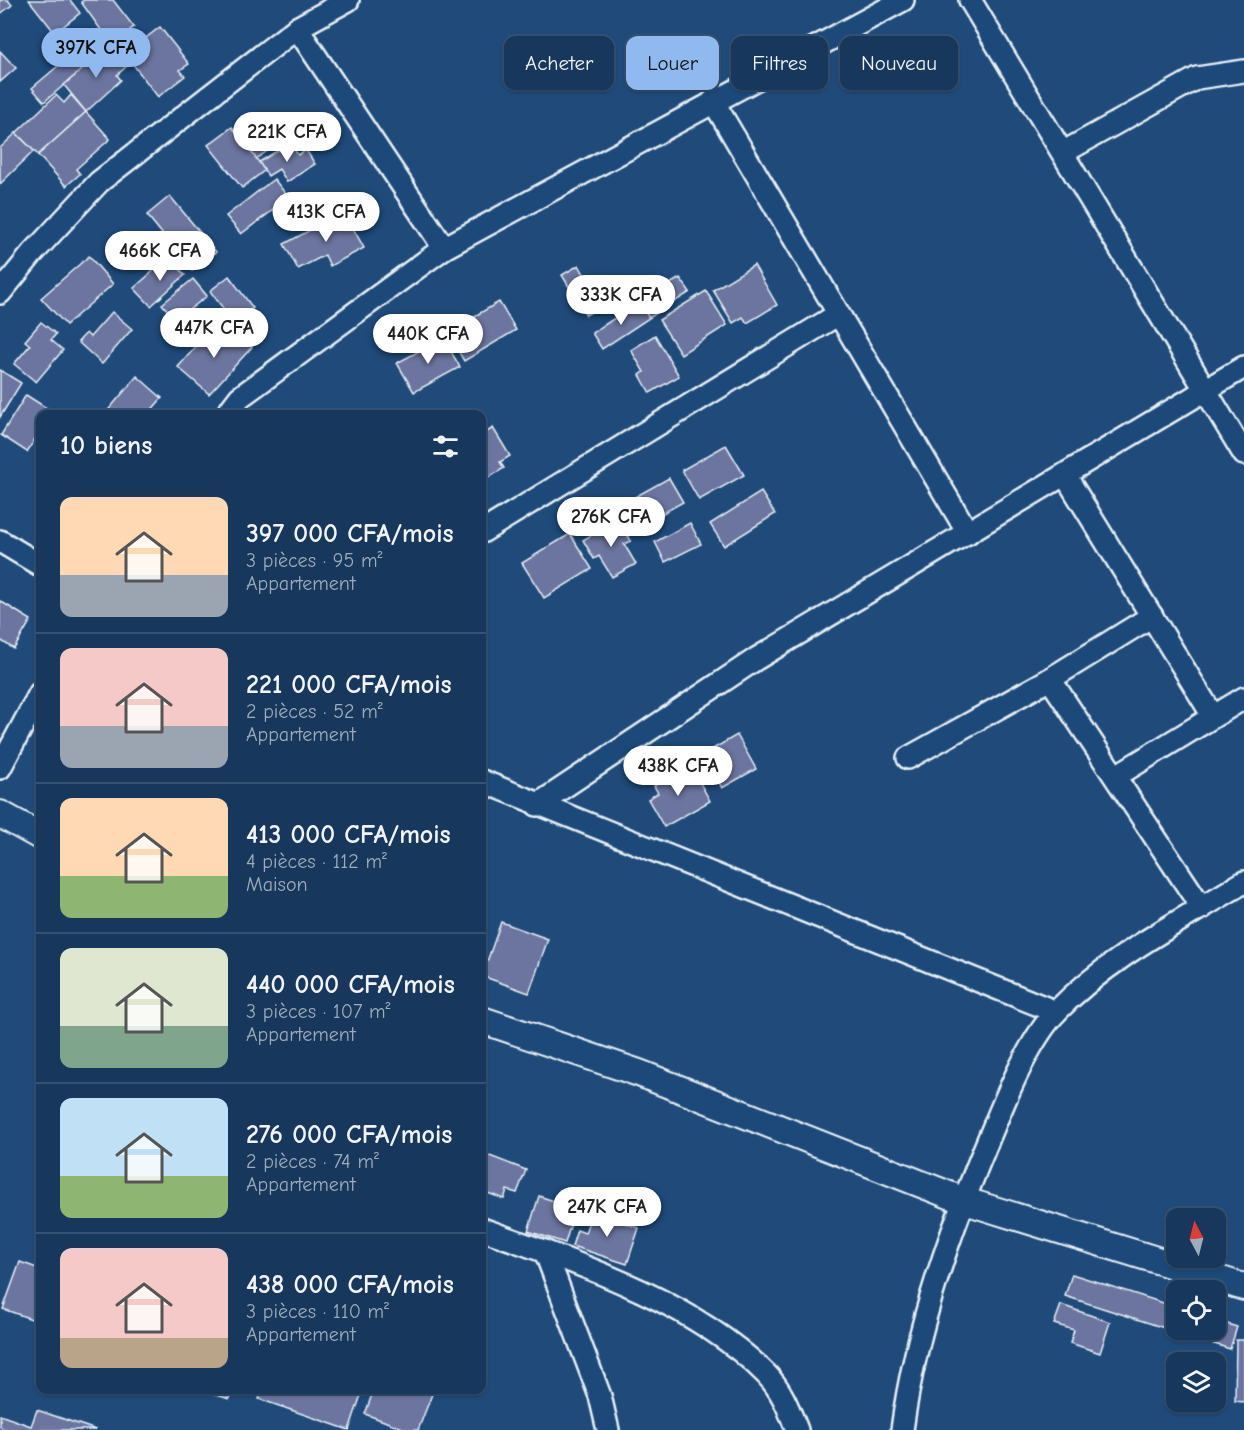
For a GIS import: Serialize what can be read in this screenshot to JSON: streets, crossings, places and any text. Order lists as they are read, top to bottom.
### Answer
{
  "north": "top",
  "page": {
    "price": [
      "397K CFA",
      "221K CFA",
      "413K CFA",
      "466K CFA",
      "333K CFA",
      "447K CFA",
      "440K CFA",
      "276K CFA",
      "438K CFA",
      "247K CFA"
    ],
    "chip": [
      "Acheter",
      "Louer",
      "Filtres",
      "Nouveau"
    ],
    "heading": "10 biens",
    "list": [
      {
        "name": "397 000 CFA/mois",
        "note": "3 pièces · 95 m² · Appartement"
      },
      {
        "name": "221 000 CFA/mois",
        "note": "2 pièces · 52 m² · Appartement"
      },
      {
        "name": "413 000 CFA/mois",
        "note": "4 pièces · 112 m² · Maison"
      },
      {
        "name": "440 000 CFA/mois",
        "note": "3 pièces · 107 m² · Appartement"
      },
      {
        "name": "276 000 CFA/mois",
        "note": "2 pièces · 74 m² · Appartement"
      },
      {
        "name": "438 000 CFA/mois",
        "note": "3 pièces · 110 m² · Appartement"
      }
    ]
  }
}
